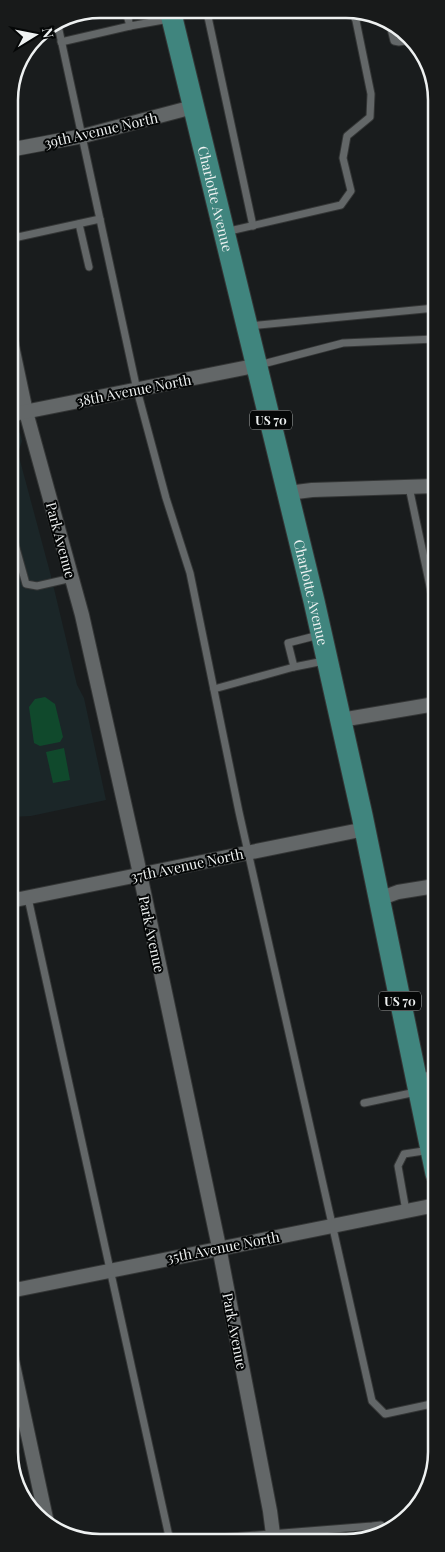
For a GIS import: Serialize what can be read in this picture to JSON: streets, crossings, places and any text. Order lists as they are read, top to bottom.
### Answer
{
  "streets": {
    "main road": ["Charlotte Avenue", "US 70"],
    "street": [
      "39th Avenue North",
      "38th Avenue North",
      "Park Avenue",
      "37th Avenue North",
      "35th Avenue North"
    ]
  },
  "crossings": [
    ["39th Avenue North", "Charlotte Avenue"],
    ["Charlotte Avenue", "38th Avenue North"],
    ["Charlotte Avenue", "37th Avenue North"],
    ["38th Avenue North", "Park Avenue"],
    ["Park Avenue", "37th Avenue North"],
    ["Park Avenue", "35th Avenue North"]
  ],
  "north": "right"
}
